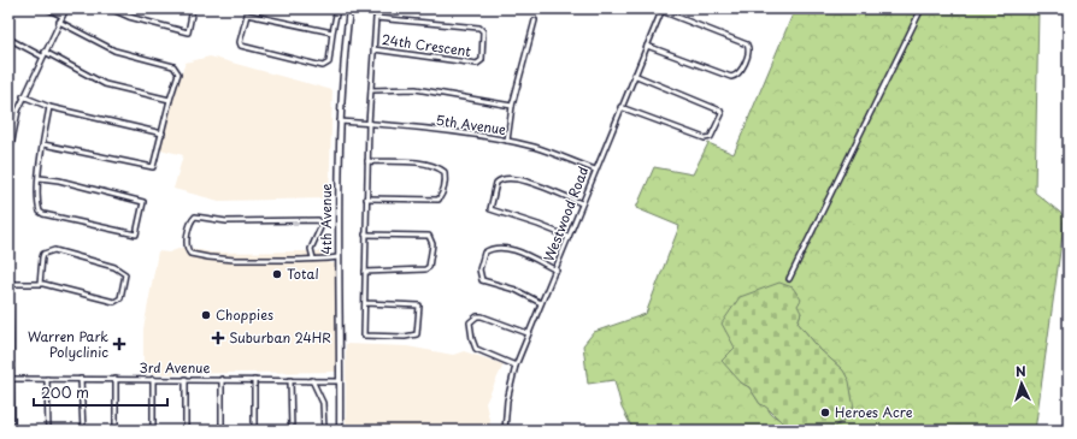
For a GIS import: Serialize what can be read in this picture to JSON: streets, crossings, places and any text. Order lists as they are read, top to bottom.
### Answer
{
  "streets": {
    "street": [
      "24th Crescent",
      "5th Avenue",
      "Westwood Road",
      "4th Avenue",
      "3rd Avenue"
    ]
  },
  "crossings": [
    ["5th Avenue", "Westwood Road"],
    ["5th Avenue", "4th Avenue"],
    ["4th Avenue", "3rd Avenue"]
  ],
  "places": {
    "other": ["Total", "Choppies", "Heroes Acre"],
    "health": ["Suburban 24HR", "Warren Park Polyclinic"]
  },
  "scale_bar": "200 m",
  "north": "top"
}
